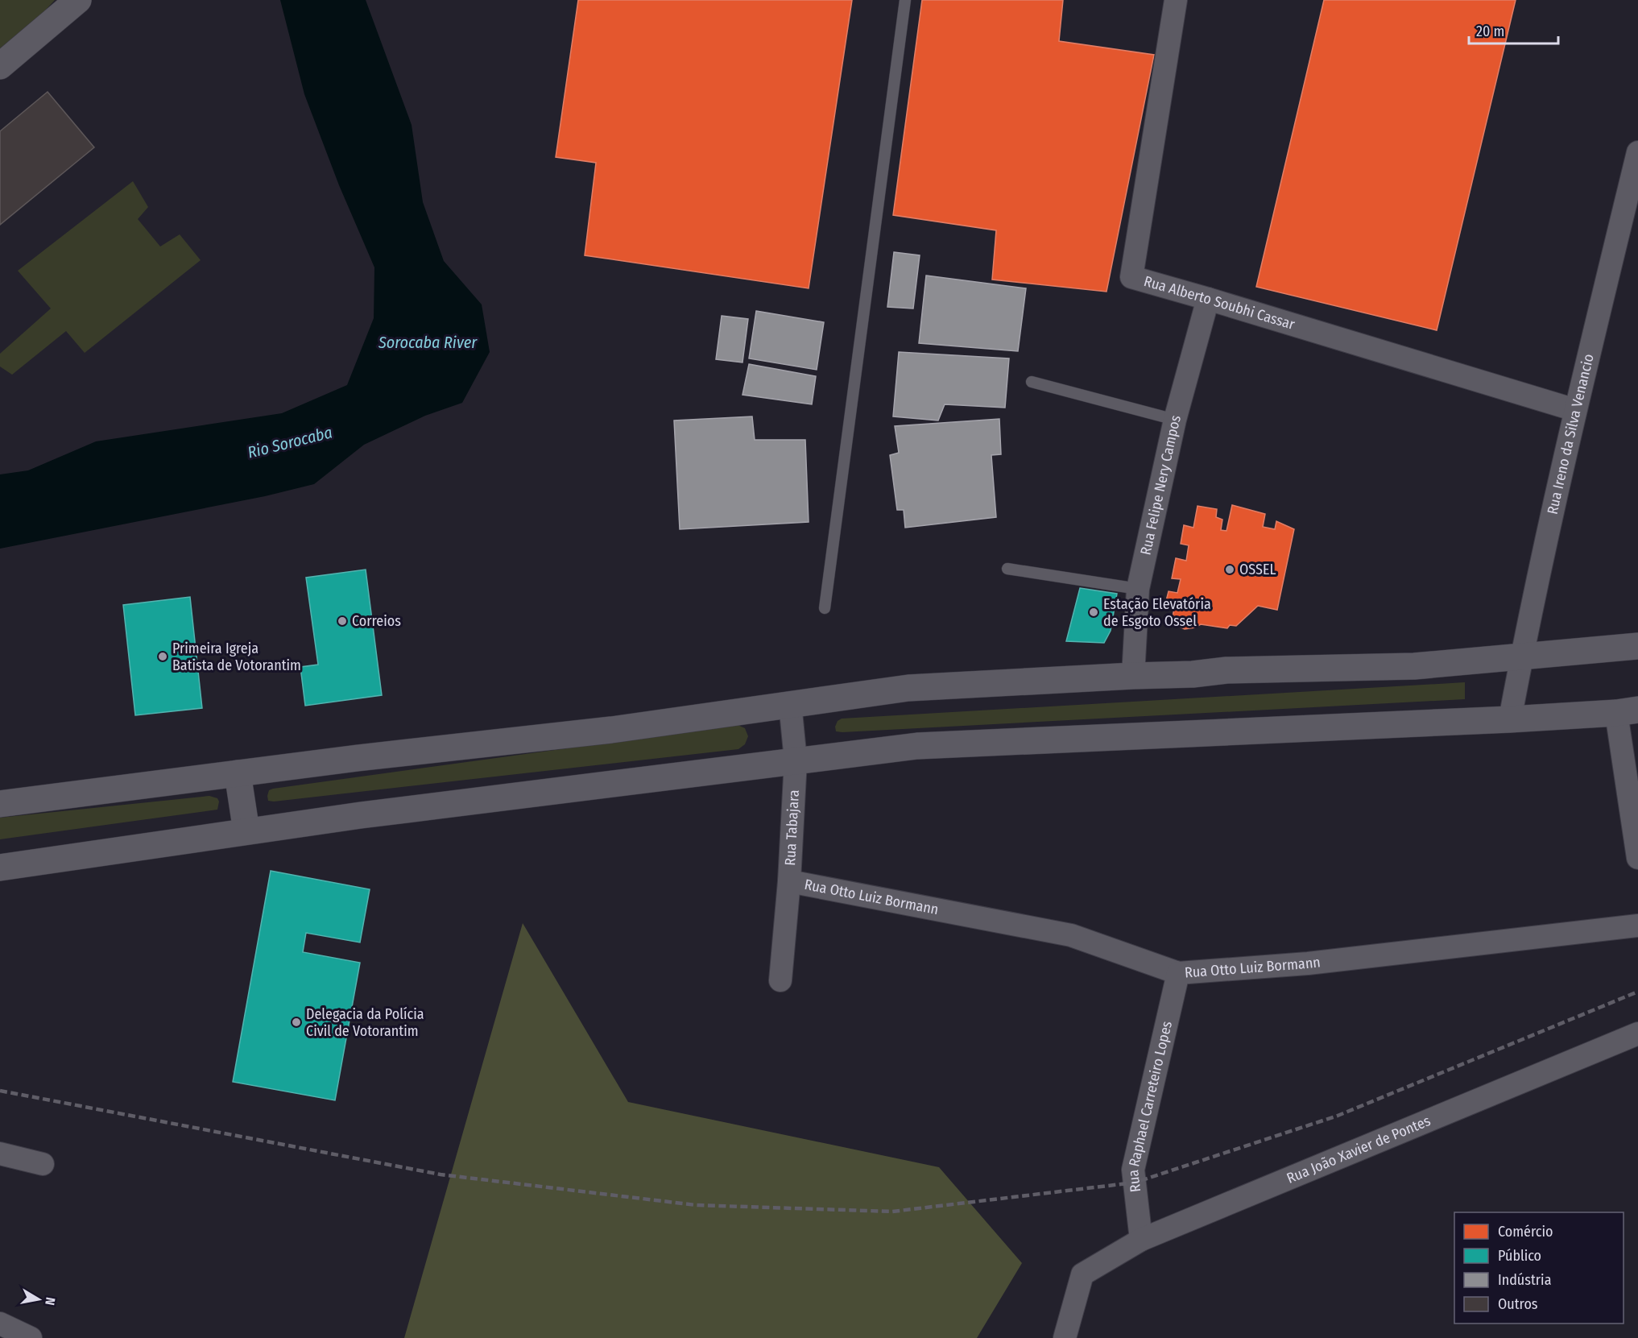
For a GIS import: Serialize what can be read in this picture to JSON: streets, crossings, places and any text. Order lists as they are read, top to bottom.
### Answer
{
  "streets": {
    "street": [
      "Rua Alberto Soubhi Cassar",
      "Rua Ireno da Silva Venancio",
      "Rua Felipe Nery Campos",
      "Rua Tabajara",
      "Rua Otto Luiz Bormann",
      "Rua Raphael Carreteiro Lopes",
      "Rua João Xavier de Pontes"
    ]
  },
  "crossings": [
    ["Rua Alberto Soubhi Cassar", "Rua Ireno da Silva Venancio"],
    ["Rua Alberto Soubhi Cassar", "Rua Felipe Nery Campos"],
    ["Rua Tabajara", "Rua Otto Luiz Bormann"],
    ["Rua Otto Luiz Bormann", "Rua Raphael Carreteiro Lopes"],
    ["Rua Raphael Carreteiro Lopes", "Rua João Xavier de Pontes"]
  ],
  "water": ["Sorocaba River", "Rio Sorocaba"],
  "places": [
    "OSSEL",
    "Estação Elevatória de Esgoto Ossel",
    "Correios",
    "Primeira Igreja Batista de Votorantim",
    "Delegacia da Polícia Civil de Votorantim"
  ],
  "legend": [
    "Comércio",
    "Público",
    "Indústria",
    "Outros"
  ],
  "scale_bar": "20 m",
  "north": "right"
}
